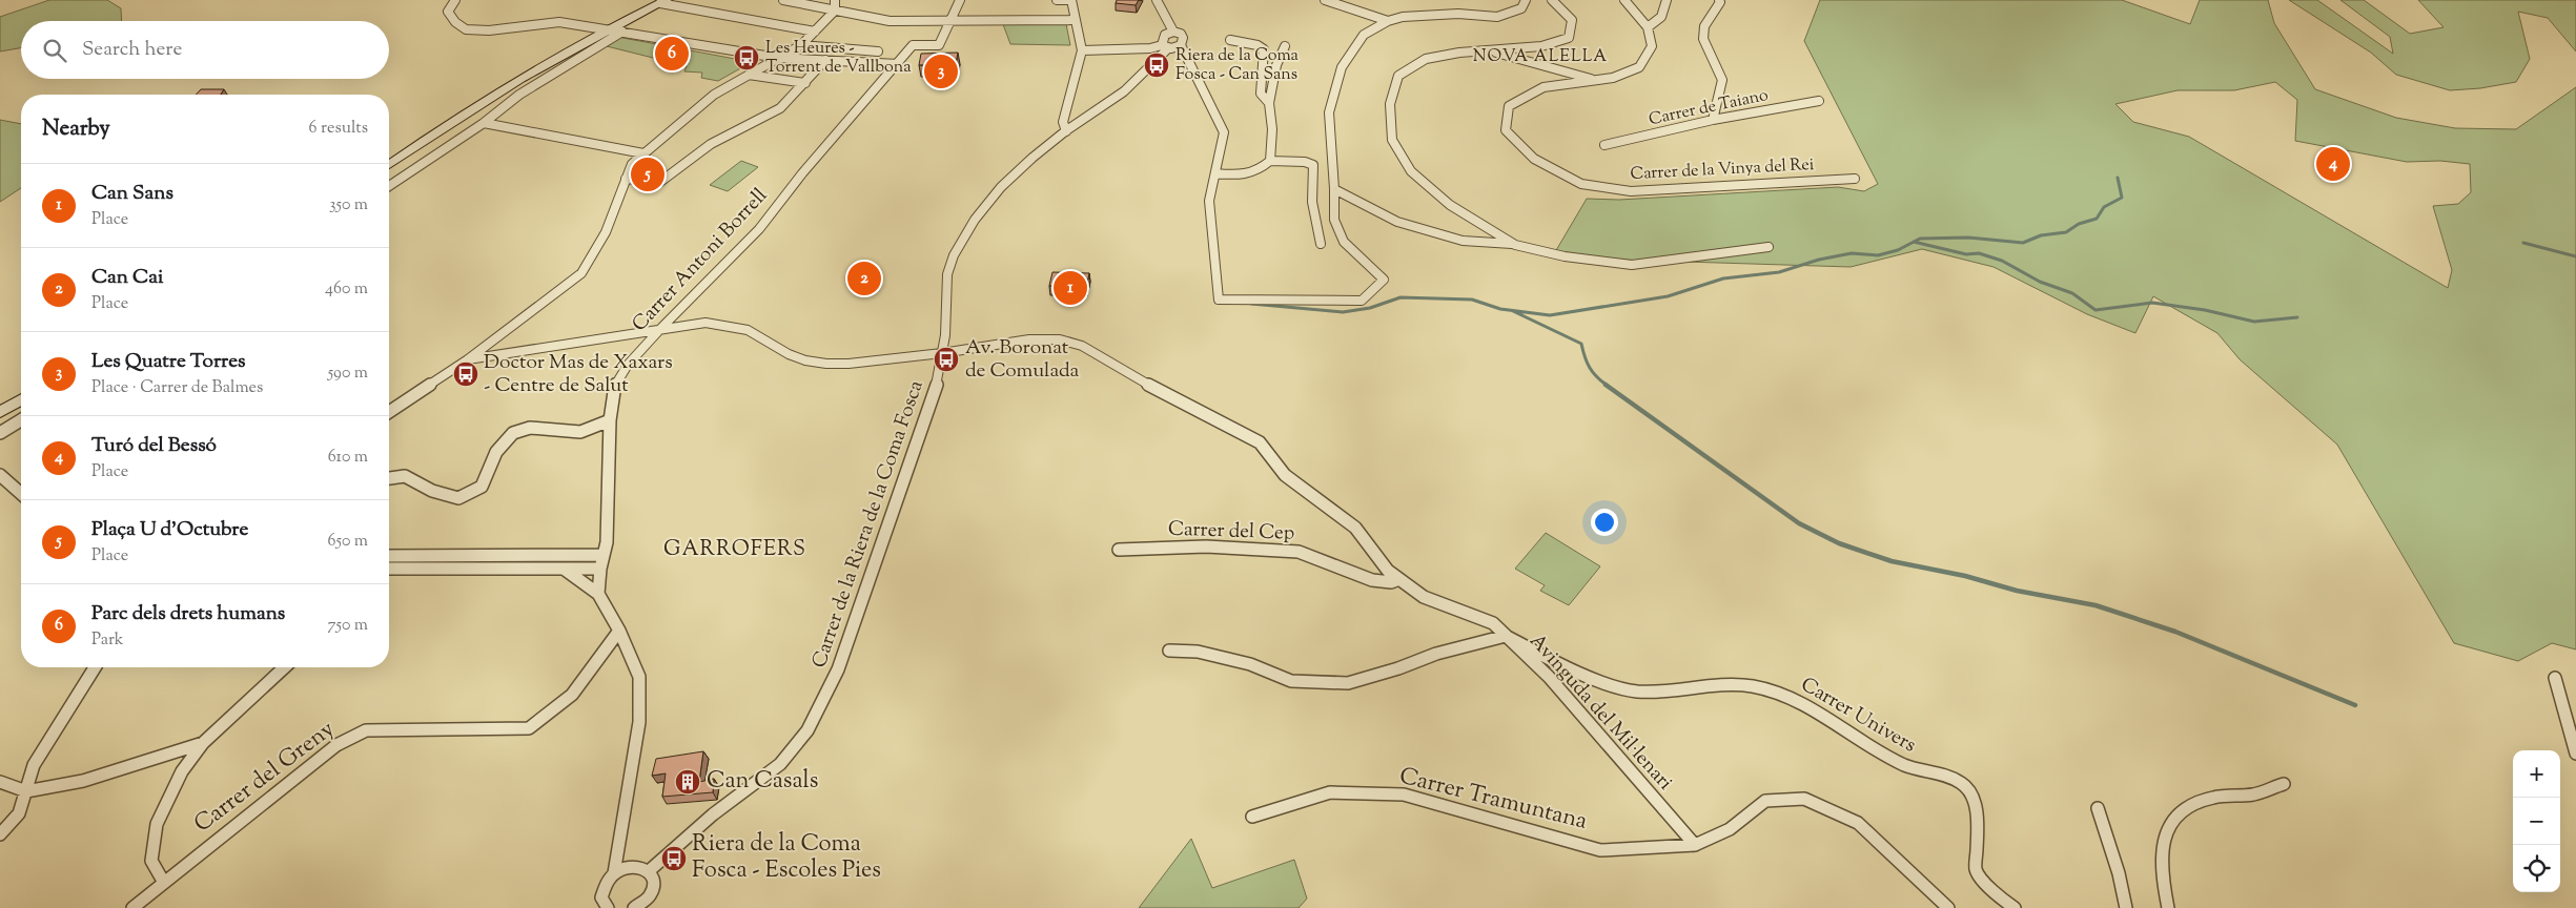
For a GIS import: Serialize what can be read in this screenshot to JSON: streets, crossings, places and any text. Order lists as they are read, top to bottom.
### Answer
{
  "streets": {
    "street": [
      "Carrer de Taiano",
      "Carrer de la Vinya del Rei",
      "Carrer Antoni Borrell",
      "Carrer de la Riera de la Coma Fosca",
      "Carrer del Cep",
      "Avinguda del Mil·lenari",
      "Carrer Univers",
      "Carrer del Greny",
      "Carrer Tramuntana"
    ]
  },
  "crossings": [
    ["Carrer Antoni Borrell", "Avinguda del Mil·lenari"],
    ["Carrer de la Riera de la Coma Fosca", "Avinguda del Mil·lenari"],
    ["Carrer del Cep", "Avinguda del Mil·lenari"],
    ["Avinguda del Mil·lenari", "Carrer Univers"],
    ["Avinguda del Mil·lenari", "Carrer Tramuntana"]
  ],
  "districts": ["NOVA ALELLA", "GARROFERS"],
  "places": {
    "bus stop": [
      "Les Heures - Torrent de Vallbona",
      "Riera de la Coma Fosca - Can Sans",
      "Av. Boronat de Comulada",
      "Doctor Mas de Xaxars - Centre de Salut",
      "Riera de la Coma Fosca - Escoles Pies"
    ],
    "building": ["Can Casals"]
  },
  "page": {
    "search": "Search here",
    "pins": [
      "6",
      "3",
      "4",
      "5",
      "2",
      "1"
    ],
    "heading": ["Nearby", "6 results"],
    "list": [
      {
        "mark": "1",
        "name": "Can Sans",
        "note": "Place",
        "value": "350 m"
      },
      {
        "mark": "2",
        "name": "Can Cai",
        "note": "Place",
        "value": "460 m"
      },
      {
        "mark": "3",
        "name": "Les Quatre Torres",
        "note": "Place · Carrer de Balmes",
        "value": "590 m"
      },
      {
        "mark": "4",
        "name": "Turó del Bessó",
        "note": "Place",
        "value": "610 m"
      },
      {
        "mark": "5",
        "name": "Plaça U d'Octubre",
        "note": "Place",
        "value": "650 m"
      },
      {
        "mark": "6",
        "name": "Parc dels drets humans",
        "note": "Park",
        "value": "750 m"
      }
    ],
    "map_buttons": ["+", "−"]
  }
}
